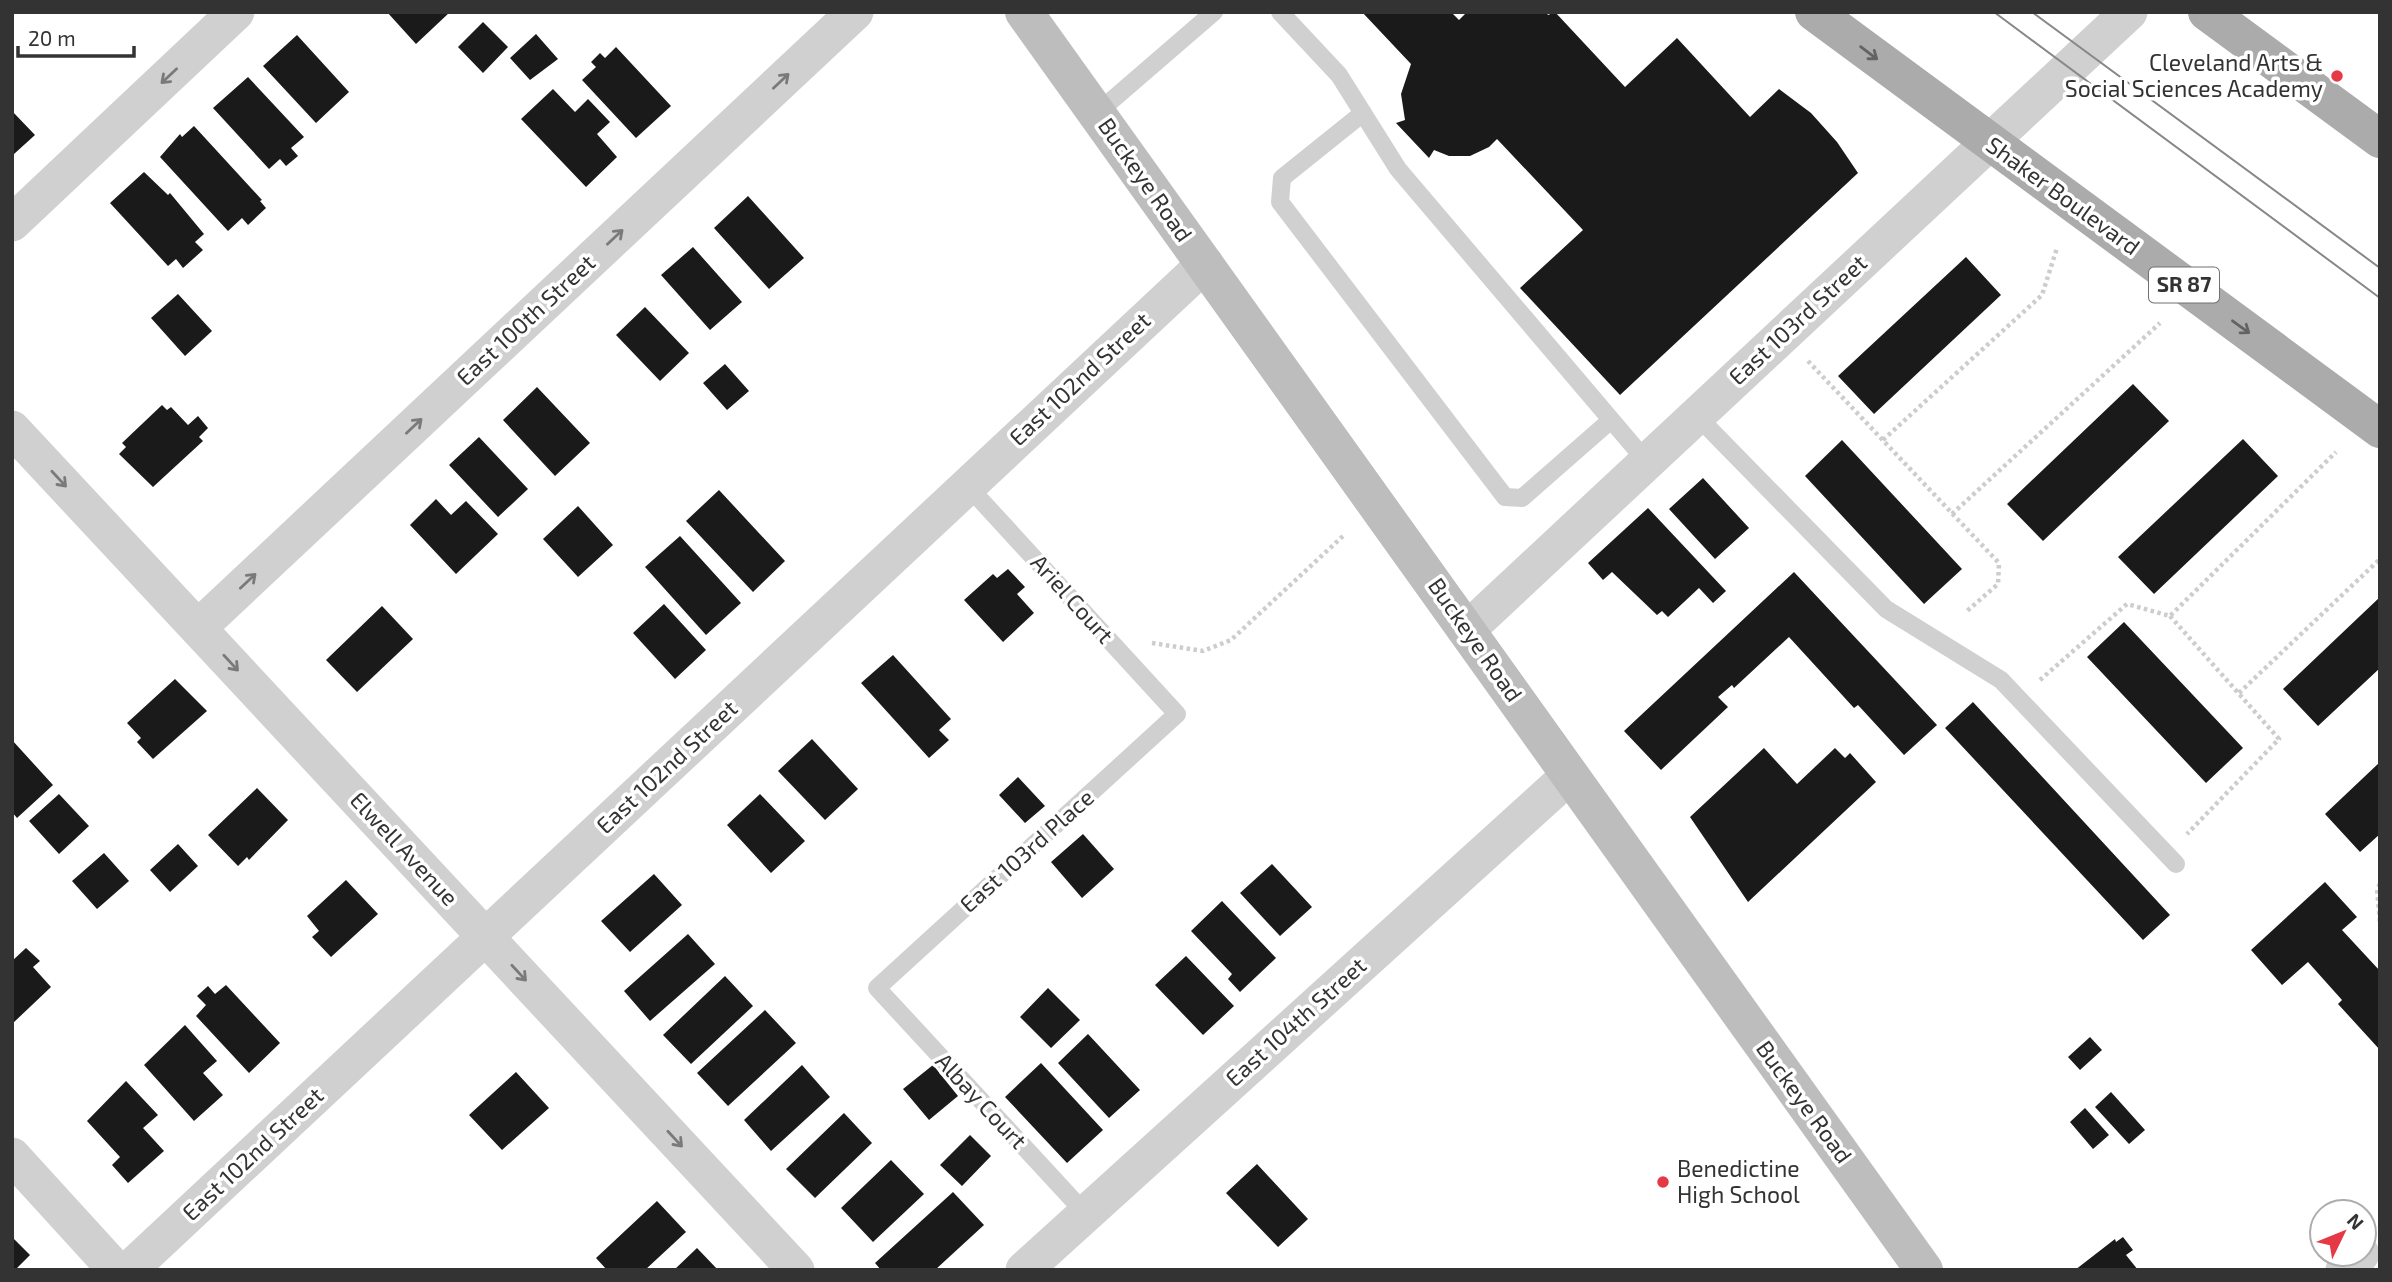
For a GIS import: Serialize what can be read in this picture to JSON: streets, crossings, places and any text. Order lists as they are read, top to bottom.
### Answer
{
  "streets": {
    "main road": ["Shaker Boulevard", "SR 87"],
    "street": [
      "Buckeye Road",
      "East 100th Street",
      "East 103rd Street",
      "East 102nd Street",
      "Elwell Avenue",
      "East 104th Street"
    ],
    "lane": ["Ariel Court", "East 103rd Place", "Albay Court"]
  },
  "crossings": [
    ["Buckeye Road", "East 103rd Street"],
    ["Buckeye Road", "East 102nd Street"],
    ["Buckeye Road", "East 104th Street"],
    ["Shaker Boulevard", "East 103rd Street"],
    ["East 100th Street", "Elwell Avenue"],
    ["East 102nd Street", "Ariel Court"],
    ["East 102nd Street", "Elwell Avenue"],
    ["Ariel Court", "East 103rd Place"],
    ["East 103rd Place", "Albay Court"],
    ["East 104th Street", "Albay Court"]
  ],
  "one_way": ["East 100th Street", "Elwell Avenue"],
  "places": ["Cleveland Arts & Social Sciences Academy", "Benedictine High School"],
  "scale_bar": "20 m",
  "north": "top right"
}
